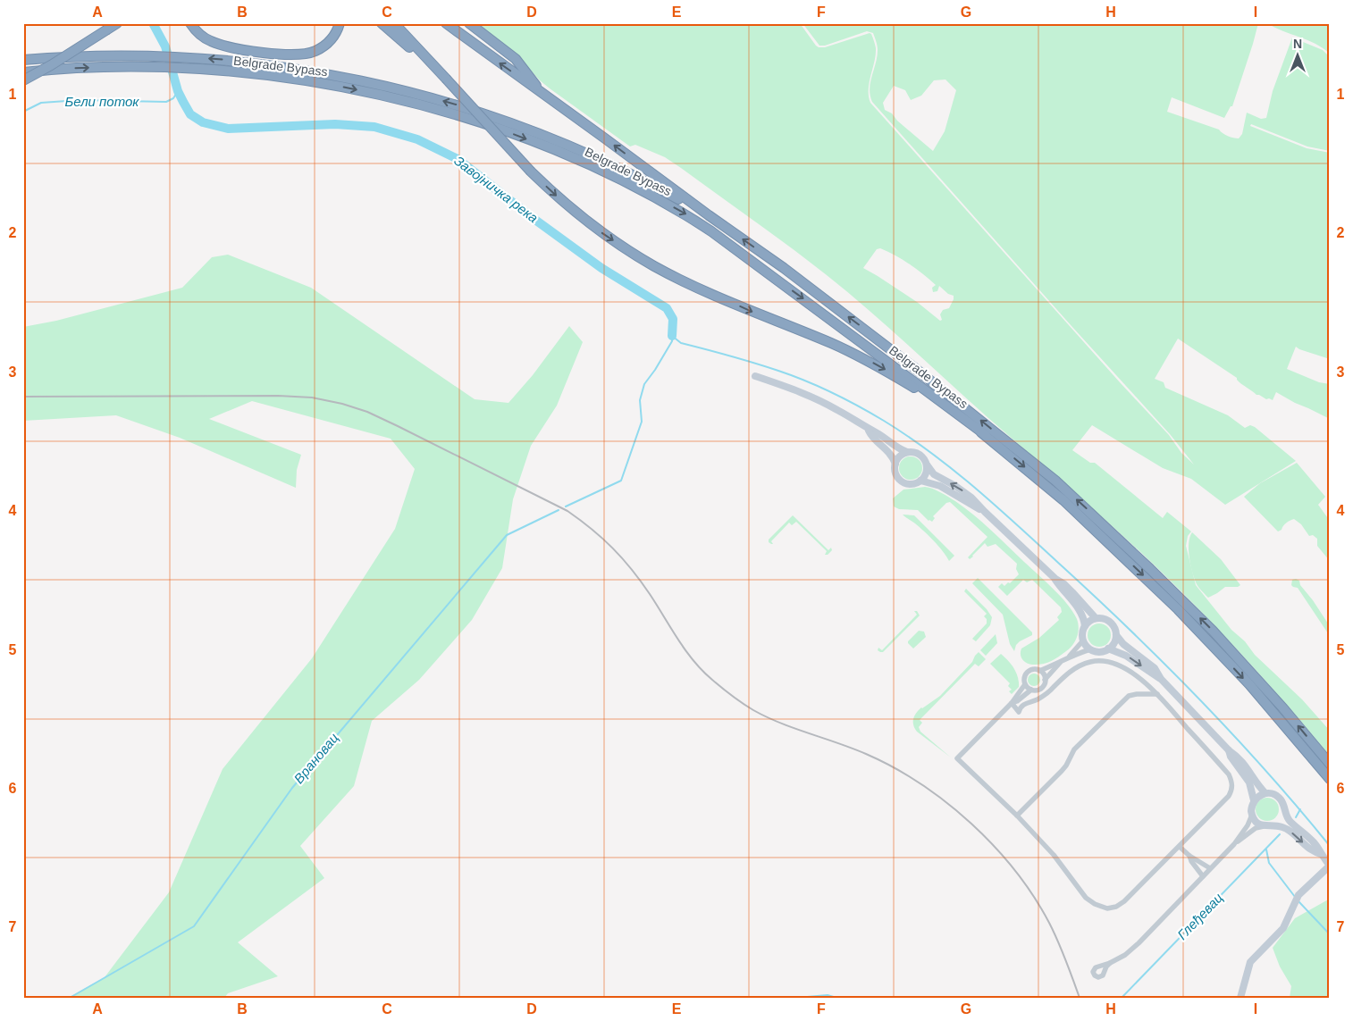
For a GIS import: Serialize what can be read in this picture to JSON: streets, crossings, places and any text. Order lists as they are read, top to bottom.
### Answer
{
  "streets": {
    "highway": ["Belgrade Bypass"]
  },
  "water": [
    "Бели поток",
    "Завојничка река",
    "Врановац",
    "Глеђевац"
  ],
  "north": "top",
  "grid": {
    "columns": [
      "A",
      "B",
      "C",
      "D",
      "E",
      "F",
      "G",
      "H",
      "I"
    ],
    "rows": [
      "1",
      "2",
      "3",
      "4",
      "5",
      "6",
      "7"
    ]
  }
}
